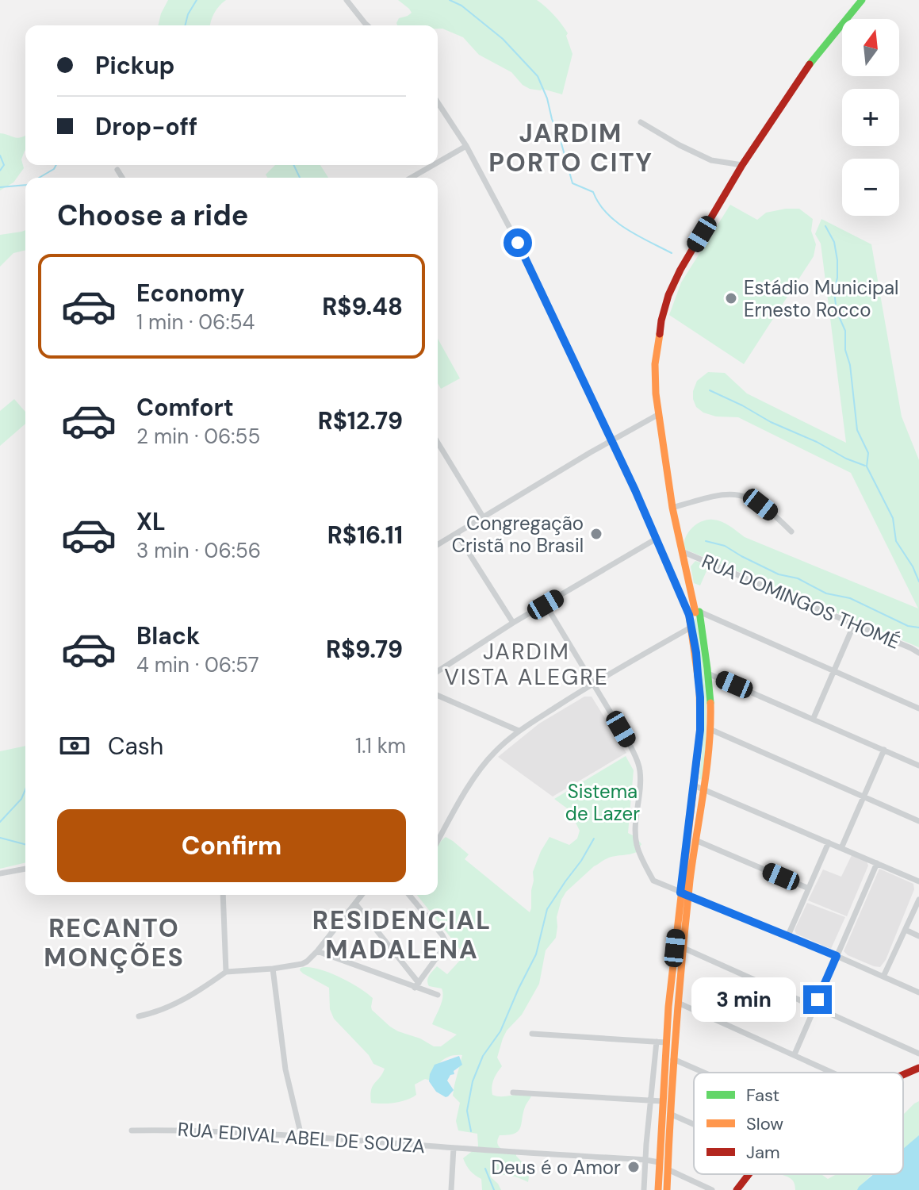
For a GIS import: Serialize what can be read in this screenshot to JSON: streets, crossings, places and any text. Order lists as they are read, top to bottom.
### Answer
{
  "streets": {
    "street": ["RUA DOMINGOS THOMÉ", "RUA EDIVAL ABEL DE SOUZA"]
  },
  "districts": [
    "JARDIM PORTO CITY",
    "JARDIM VISTA ALEGRE",
    "RESIDENCIAL MADALENA",
    "RECANTO MONÇÕES"
  ],
  "parks": ["Sistema de Lazer"],
  "places": ["Estádio Municipal Ernesto Rocco", "Congregação Cristã no Brasil", "Deus é o Amor"],
  "legend": ["Fast", "Slow", "Jam"],
  "north": "top",
  "page": {
    "map_buttons": ["+", "−"],
    "banner": ["Pickup", "Drop-off"],
    "heading": "Choose a ride",
    "list": [
      {
        "name": "Economy",
        "note": "1 min · 06:54",
        "value": "R$9.48"
      },
      {
        "name": "Comfort",
        "note": "2 min · 06:55",
        "value": "R$12.79"
      },
      {
        "name": "XL",
        "note": "3 min · 06:56",
        "value": "R$16.11"
      },
      {
        "name": "Black",
        "note": "4 min · 06:57",
        "value": "R$9.79"
      }
    ],
    "pay": ["Cash", "1.1 km"],
    "buttons": "Confirm",
    "bubble": "3 min"
  }
}
